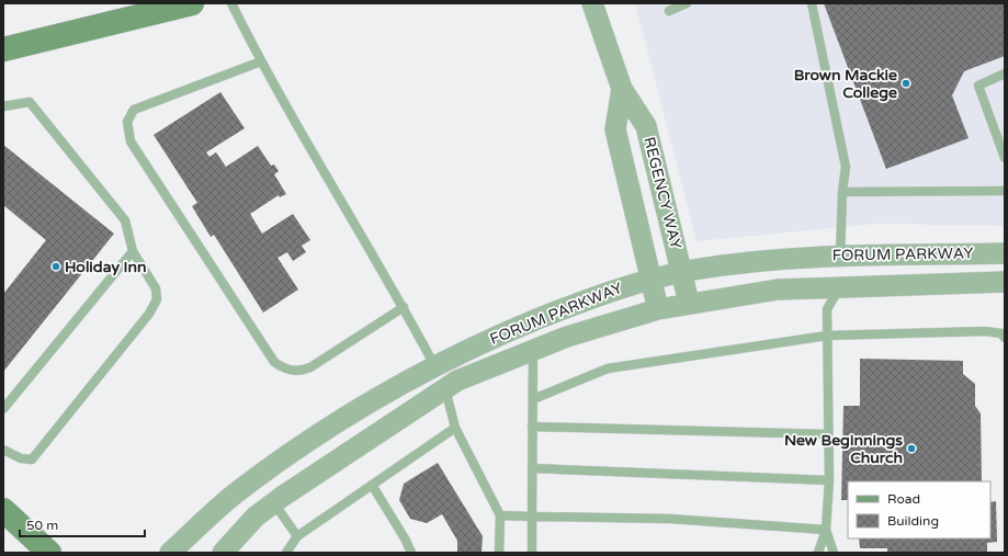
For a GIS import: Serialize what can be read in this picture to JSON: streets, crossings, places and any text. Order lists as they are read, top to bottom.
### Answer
{
  "streets": {
    "street": ["REGENCY WAY", "FORUM PARKWAY"]
  },
  "crossings": [
    ["REGENCY WAY", "FORUM PARKWAY"]
  ],
  "places": ["Brown Mackie College", "Holiday Inn", "New Beginnings Church"],
  "legend": ["Road", "Building"],
  "scale_bar": "50 m"
}
